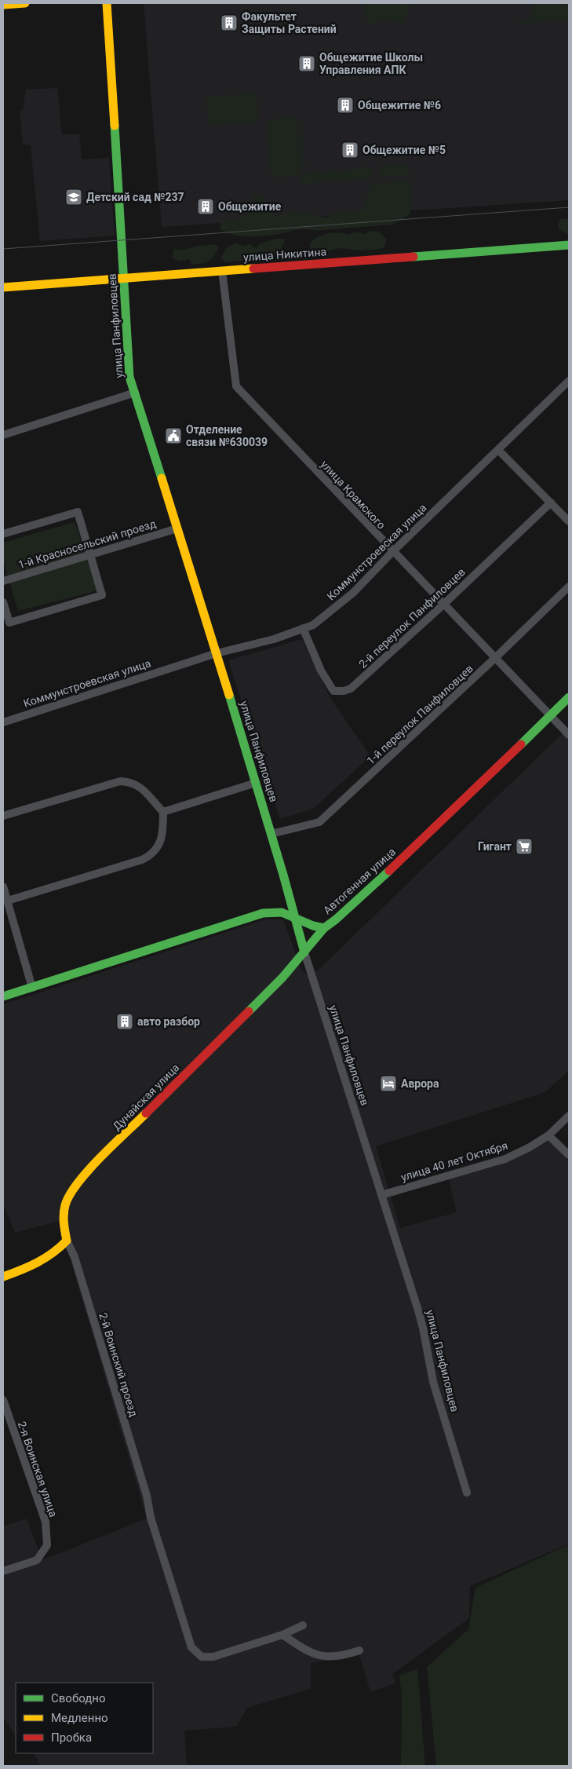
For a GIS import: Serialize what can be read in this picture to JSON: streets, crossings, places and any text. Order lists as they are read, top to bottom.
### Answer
{
  "streets": {
    "street": [
      "улица Никитина",
      "улица Панфиловцев",
      "улица Крамского",
      "1-й Красносельский проезд",
      "Коммунстроевская улица",
      "2-й переулок Панфиловцев",
      "1-й переулок Панфиловцев",
      "Автогенная улица",
      "Дунайская улица",
      "улица 40 лет Октября",
      "2-й Воинский проезд",
      "2-я Воинская улица"
    ]
  },
  "crossings": [
    ["улица Никитина", "улица Панфиловцев"],
    ["улица Никитина", "улица Крамского"],
    ["улица Панфиловцев", "1-й Красносельский проезд"],
    ["улица Панфиловцев", "Коммунстроевская улица"],
    ["улица Панфиловцев", "1-й переулок Панфиловцев"],
    ["улица Панфиловцев", "Автогенная улица"],
    ["улица Панфиловцев", "Дунайская улица"],
    ["улица Панфиловцев", "улица 40 лет Октября"],
    ["улица Крамского", "Коммунстроевская улица"],
    ["улица Крамского", "2-й переулок Панфиловцев"],
    ["улица Крамского", "1-й переулок Панфиловцев"],
    ["улица Крамского", "Автогенная улица"],
    ["Коммунстроевская улица", "2-й переулок Панфиловцев"],
    ["Автогенная улица", "Дунайская улица"],
    ["Дунайская улица", "2-й Воинский проезд"]
  ],
  "places": {
    "building": [
      "Факультет Защиты Растений",
      "Общежитие Школы Управления АПК",
      "Общежитие №6",
      "Общежитие №5",
      "Общежитие",
      "авто разбор"
    ],
    "school or university": ["Детский сад №237"],
    "public building": ["Отделение связи №630039"],
    "supermarket": ["Гигант"],
    "hotel": ["Аврора"]
  },
  "legend": ["Свободно", "Медленно", "Пробка"]
}
